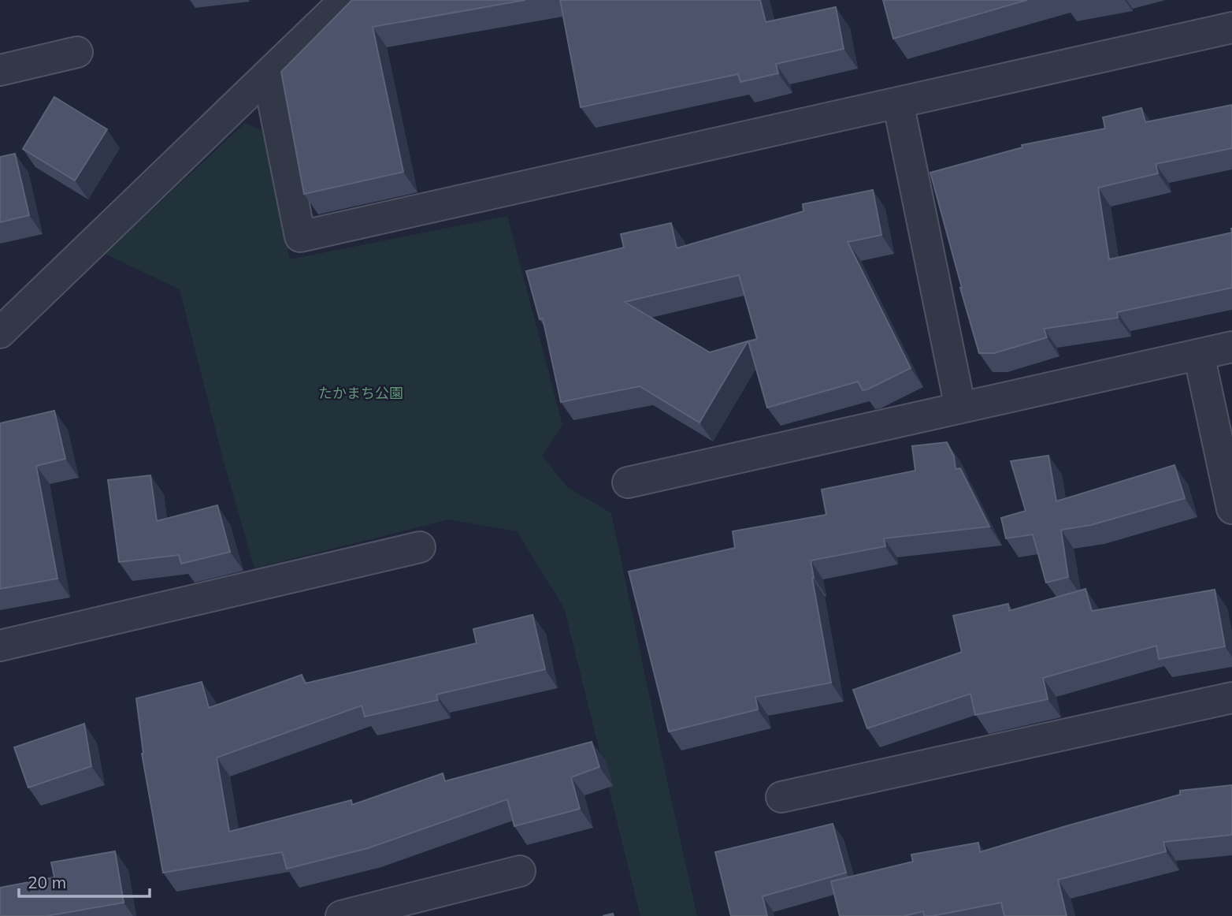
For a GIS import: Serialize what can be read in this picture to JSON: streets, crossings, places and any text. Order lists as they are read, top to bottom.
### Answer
{
  "parks": ["たかまち公園"],
  "scale_bar": "20 m"
}
